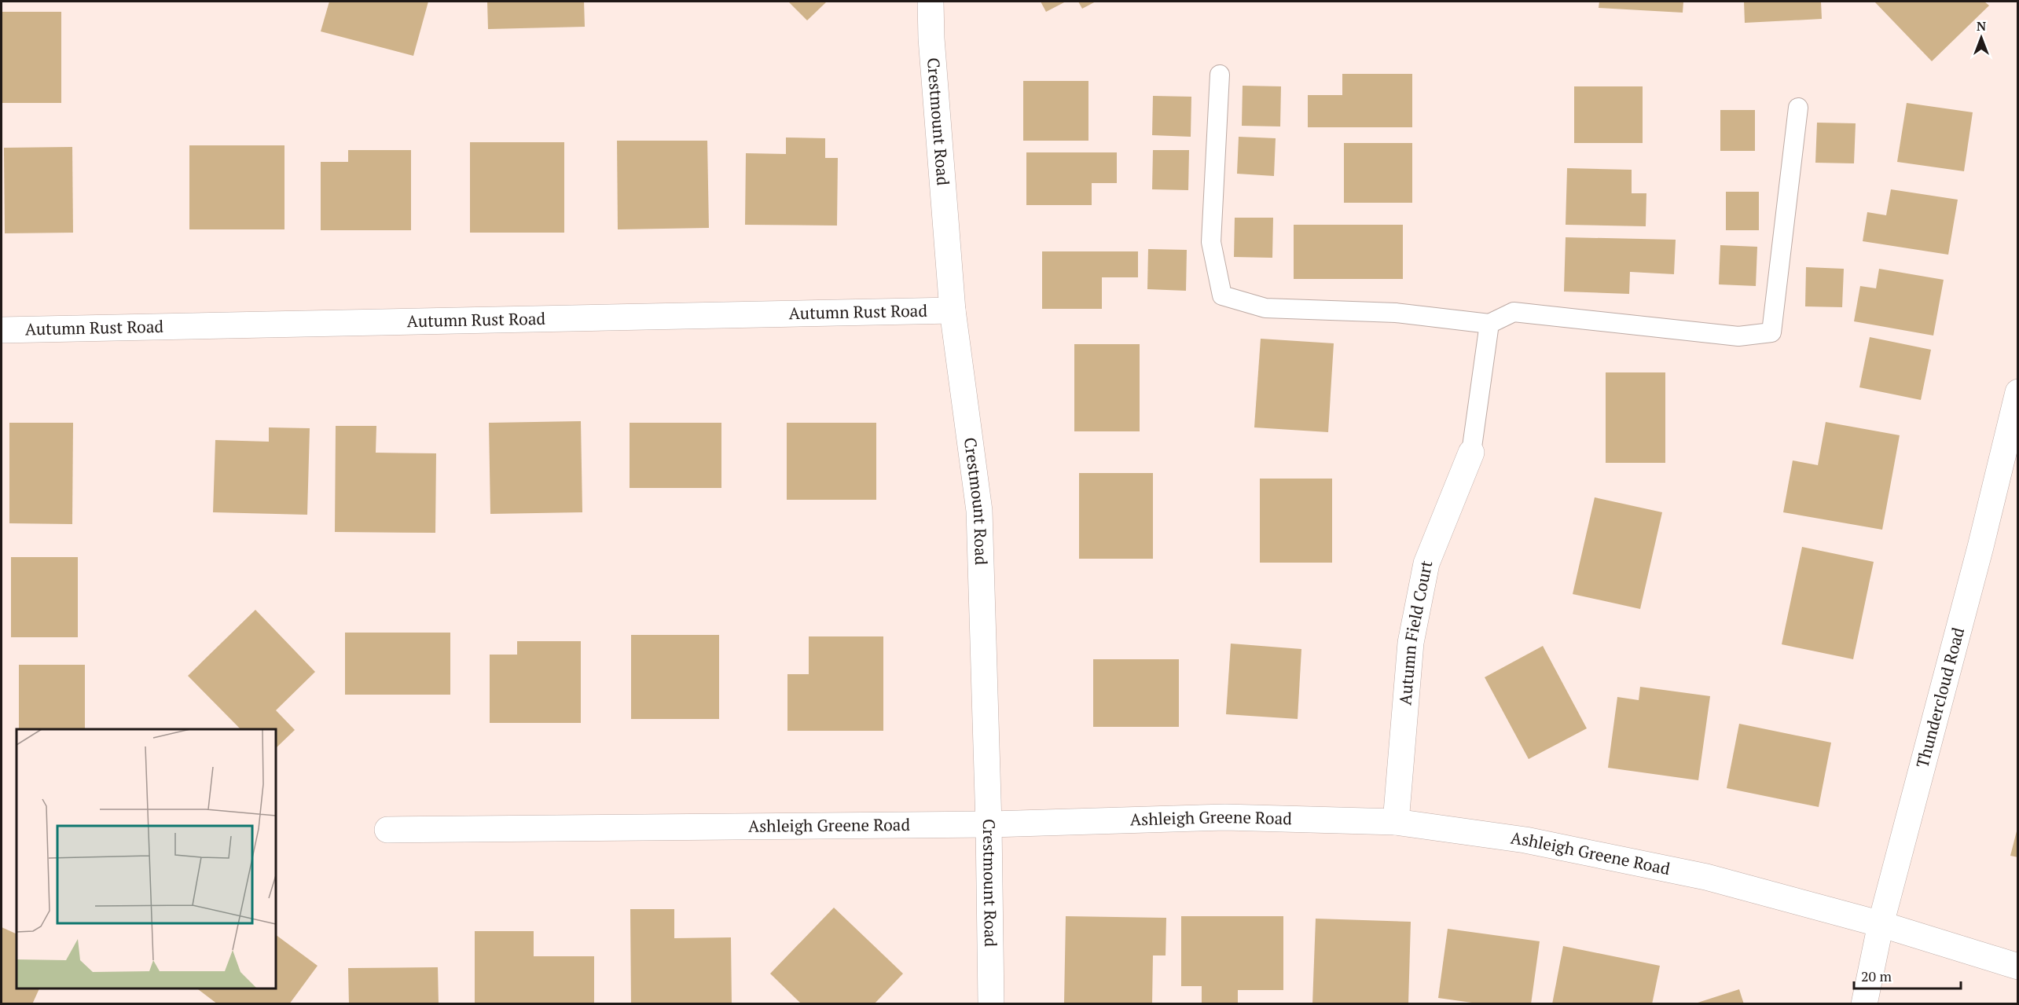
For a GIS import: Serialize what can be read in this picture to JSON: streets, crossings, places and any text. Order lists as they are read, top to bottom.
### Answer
{
  "streets": {
    "street": [
      "Crestmount Road",
      "Autumn Rust Road",
      "Autumn Field Court",
      "Thundercloud Road",
      "Ashleigh Greene Road"
    ]
  },
  "crossings": [
    ["Crestmount Road", "Autumn Rust Road"],
    ["Crestmount Road", "Ashleigh Greene Road"],
    ["Autumn Field Court", "Ashleigh Greene Road"],
    ["Thundercloud Road", "Ashleigh Greene Road"]
  ],
  "scale_bar": "20 m",
  "north": "top"
}
